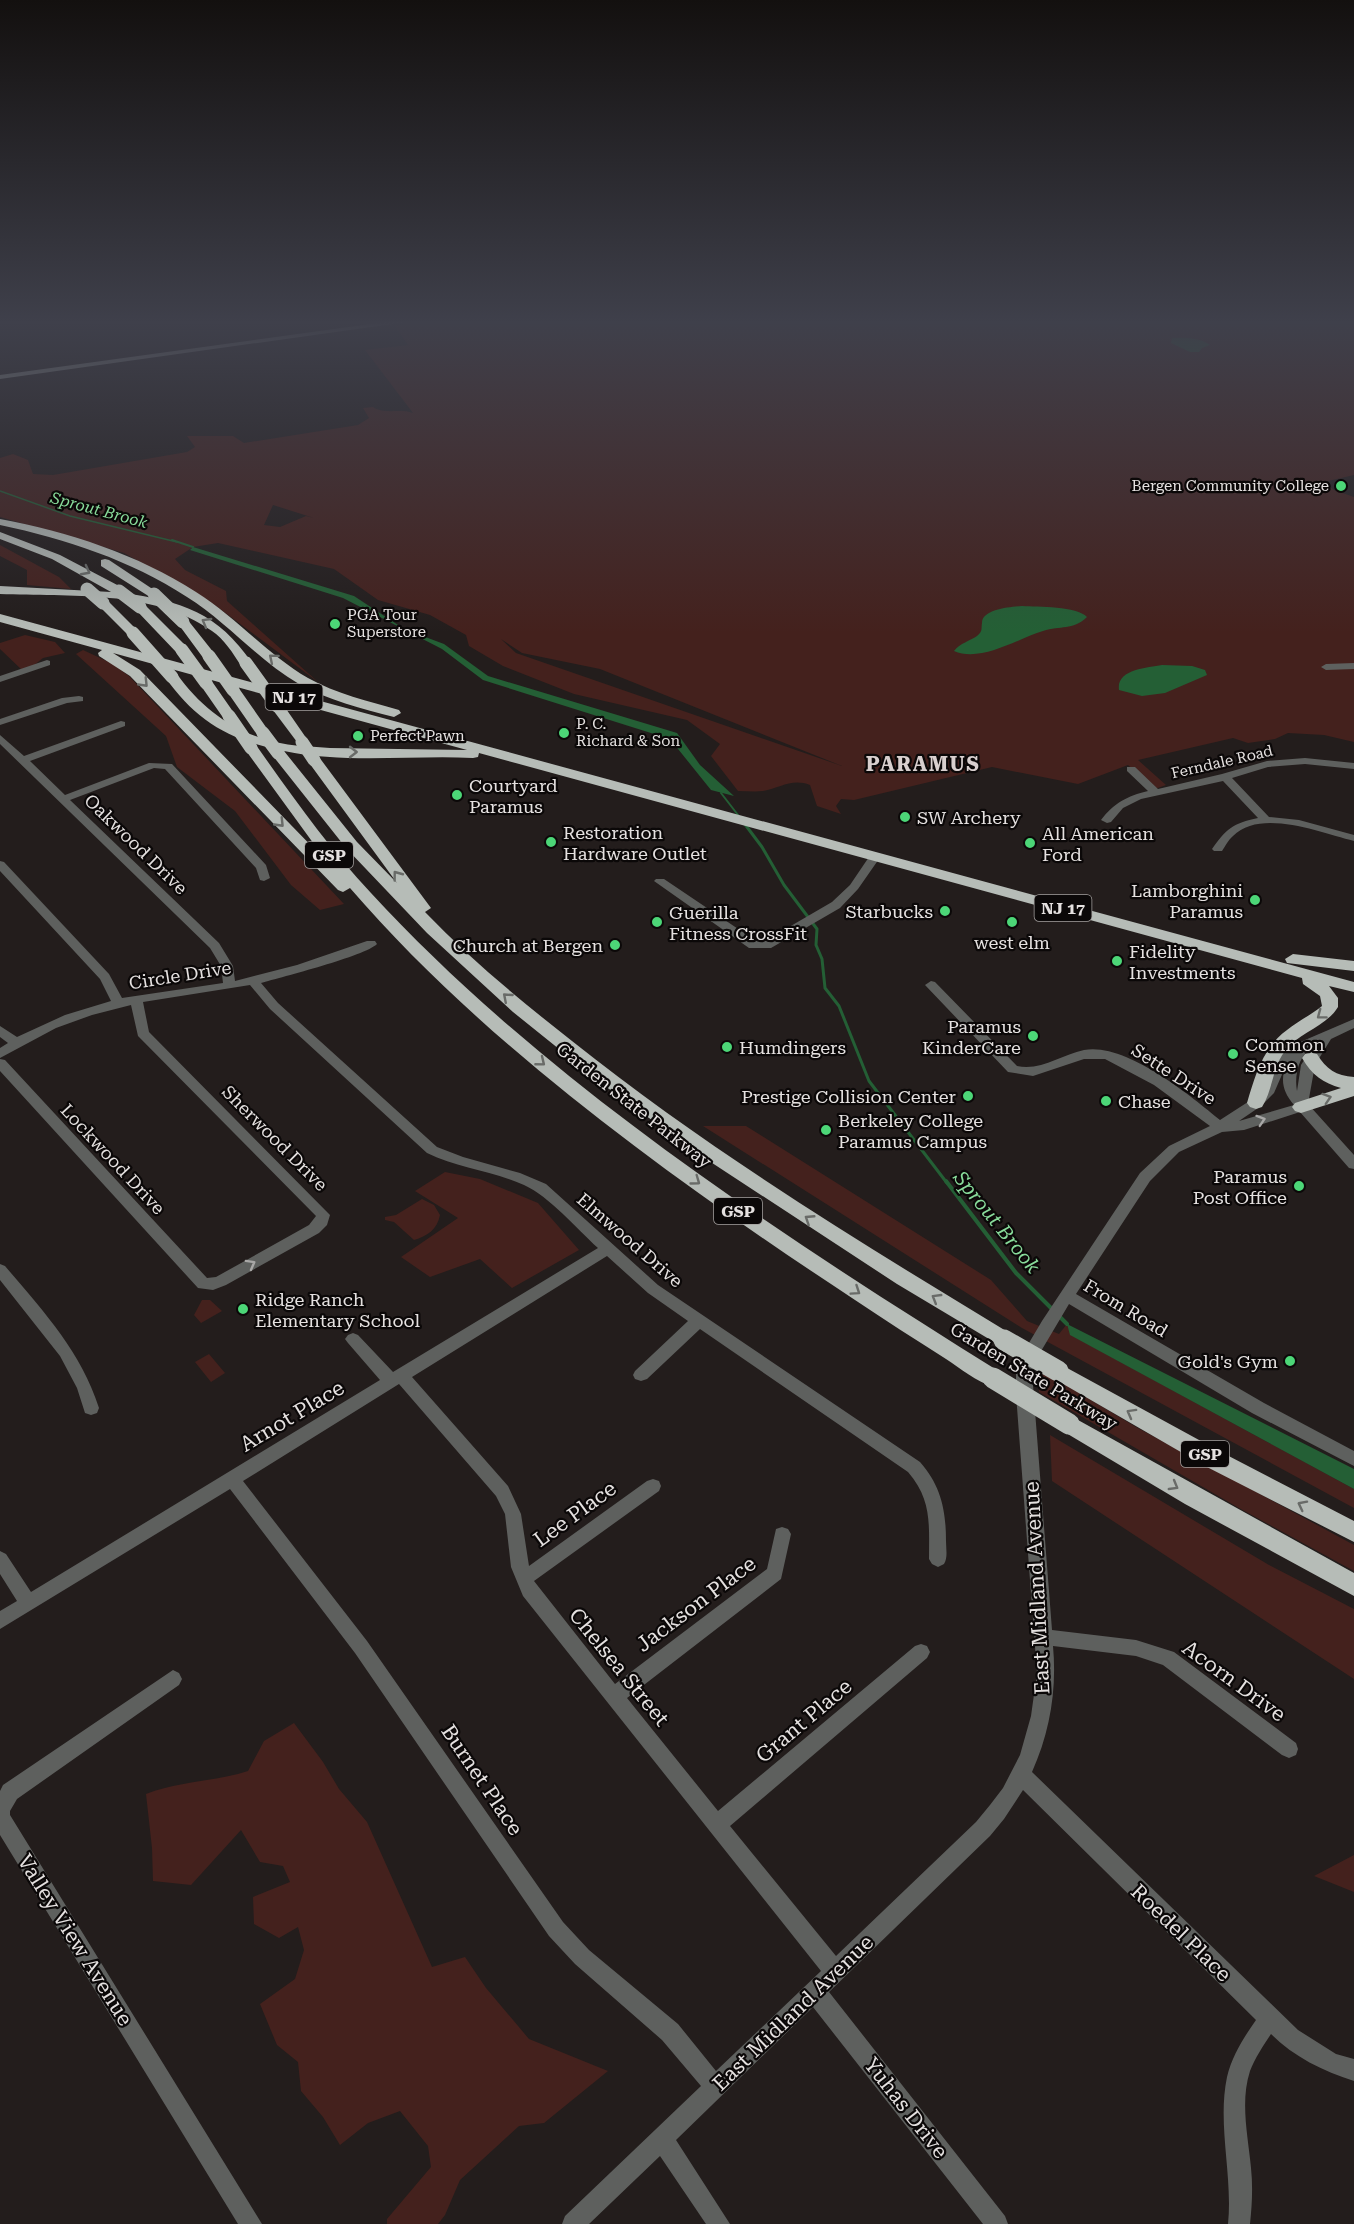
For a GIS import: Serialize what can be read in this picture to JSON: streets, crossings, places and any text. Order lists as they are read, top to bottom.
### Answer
{
  "streets": {
    "highway": ["NJ 17", "GSP", "Garden State Parkway"],
    "street": [
      "Ferndale Road",
      "Oakwood Drive",
      "Circle Drive",
      "Sette Drive",
      "Sherwood Drive",
      "Lockwood Drive",
      "Elmwood Drive",
      "From Road",
      "Arnot Place",
      "Lee Place",
      "East Midland Avenue",
      "Jackson Place",
      "Chelsea Street",
      "Acorn Drive",
      "Grant Place",
      "Burnet Place",
      "Roedel Place",
      "Valley View Avenue",
      "Yuhas Drive"
    ]
  },
  "crossings": [
    ["Oakwood Drive", "Circle Drive"],
    ["Circle Drive", "Sherwood Drive"],
    ["Circle Drive", "Elmwood Drive"],
    ["Sette Drive", "East Midland Avenue"],
    ["Sherwood Drive", "Lockwood Drive"],
    ["Elmwood Drive", "Arnot Place"],
    ["From Road", "East Midland Avenue"],
    ["Arnot Place", "Chelsea Street"],
    ["Arnot Place", "Burnet Place"],
    ["Lee Place", "Chelsea Street"],
    ["East Midland Avenue", "Chelsea Street"],
    ["East Midland Avenue", "Acorn Drive"],
    ["East Midland Avenue", "Burnet Place"],
    ["East Midland Avenue", "Roedel Place"],
    ["East Midland Avenue", "Yuhas Drive"],
    ["Jackson Place", "Chelsea Street"],
    ["Chelsea Street", "Grant Place"]
  ],
  "districts": ["PARAMUS"],
  "water": ["Sprout Brook"],
  "places": [
    "Bergen Community College",
    "PGA Tour Superstore",
    "P. C. Richard & Son",
    "Perfect Pawn",
    "Courtyard Paramus",
    "SW Archery",
    "Restoration Hardware Outlet",
    "All American Ford",
    "Lamborghini Paramus",
    "Starbucks",
    "Guerilla Fitness CrossFit",
    "west elm",
    "Church at Bergen",
    "Fidelity Investments",
    "Paramus KinderCare",
    "Humdingers",
    "Common Sense",
    "Prestige Collision Center",
    "Chase",
    "Berkeley College Paramus Campus",
    "Paramus Post Office",
    "Ridge Ranch Elementary School",
    "Gold's Gym"
  ]
}
